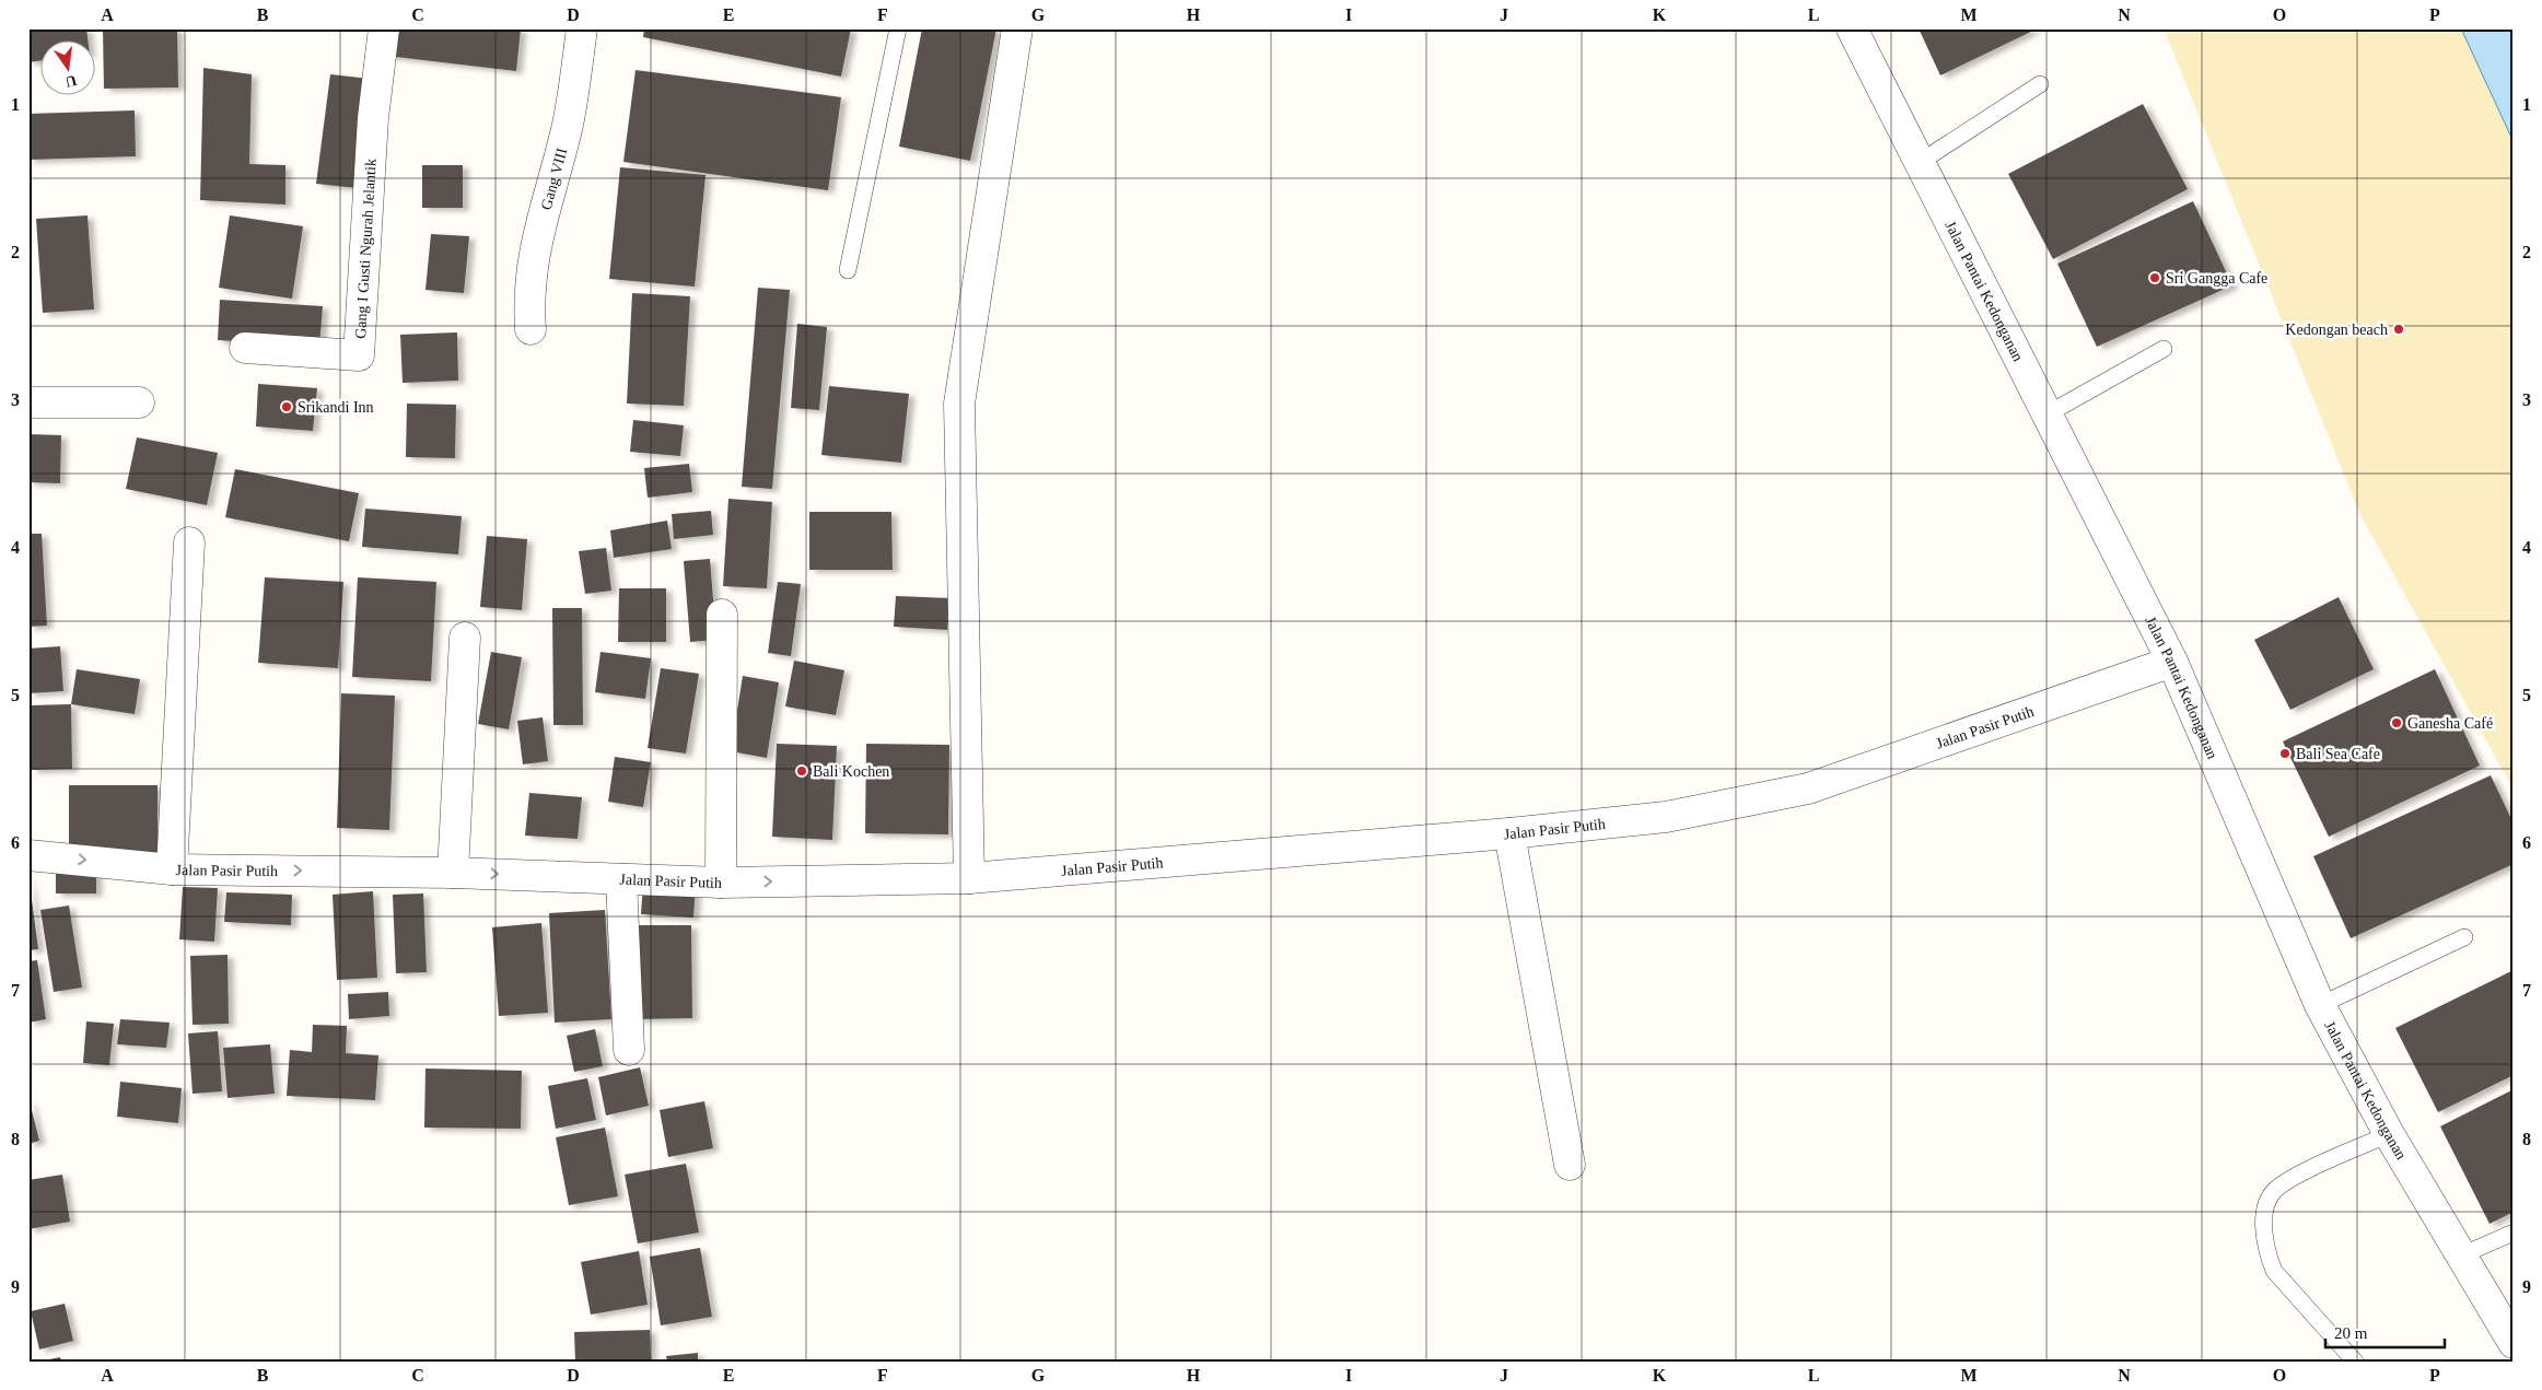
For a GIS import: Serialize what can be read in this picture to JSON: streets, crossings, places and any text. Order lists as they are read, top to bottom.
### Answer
{
  "streets": {
    "street": [
      "Gang VIII",
      "Gang I Gusti Ngurah Jelantik",
      "Jalan Pantai Kedonganan",
      "Jalan Pasir Putih"
    ]
  },
  "crossings": [
    ["Jalan Pantai Kedonganan", "Jalan Pasir Putih"]
  ],
  "one_way": ["Jalan Pasir Putih"],
  "places": [
    "Sri Gangga Cafe",
    "Kedongan beach",
    "Srikandi Inn",
    "Ganesha Café",
    "Bali Sea Cafe",
    "Bali Kochen"
  ],
  "scale_bar": "20 m",
  "north": "bottom",
  "grid": {
    "columns": [
      "A",
      "B",
      "C",
      "D",
      "E",
      "F",
      "G",
      "H",
      "I",
      "J",
      "K",
      "L",
      "M",
      "N",
      "O",
      "P"
    ],
    "rows": [
      "1",
      "2",
      "3",
      "4",
      "5",
      "6",
      "7",
      "8",
      "9"
    ]
  }
}
